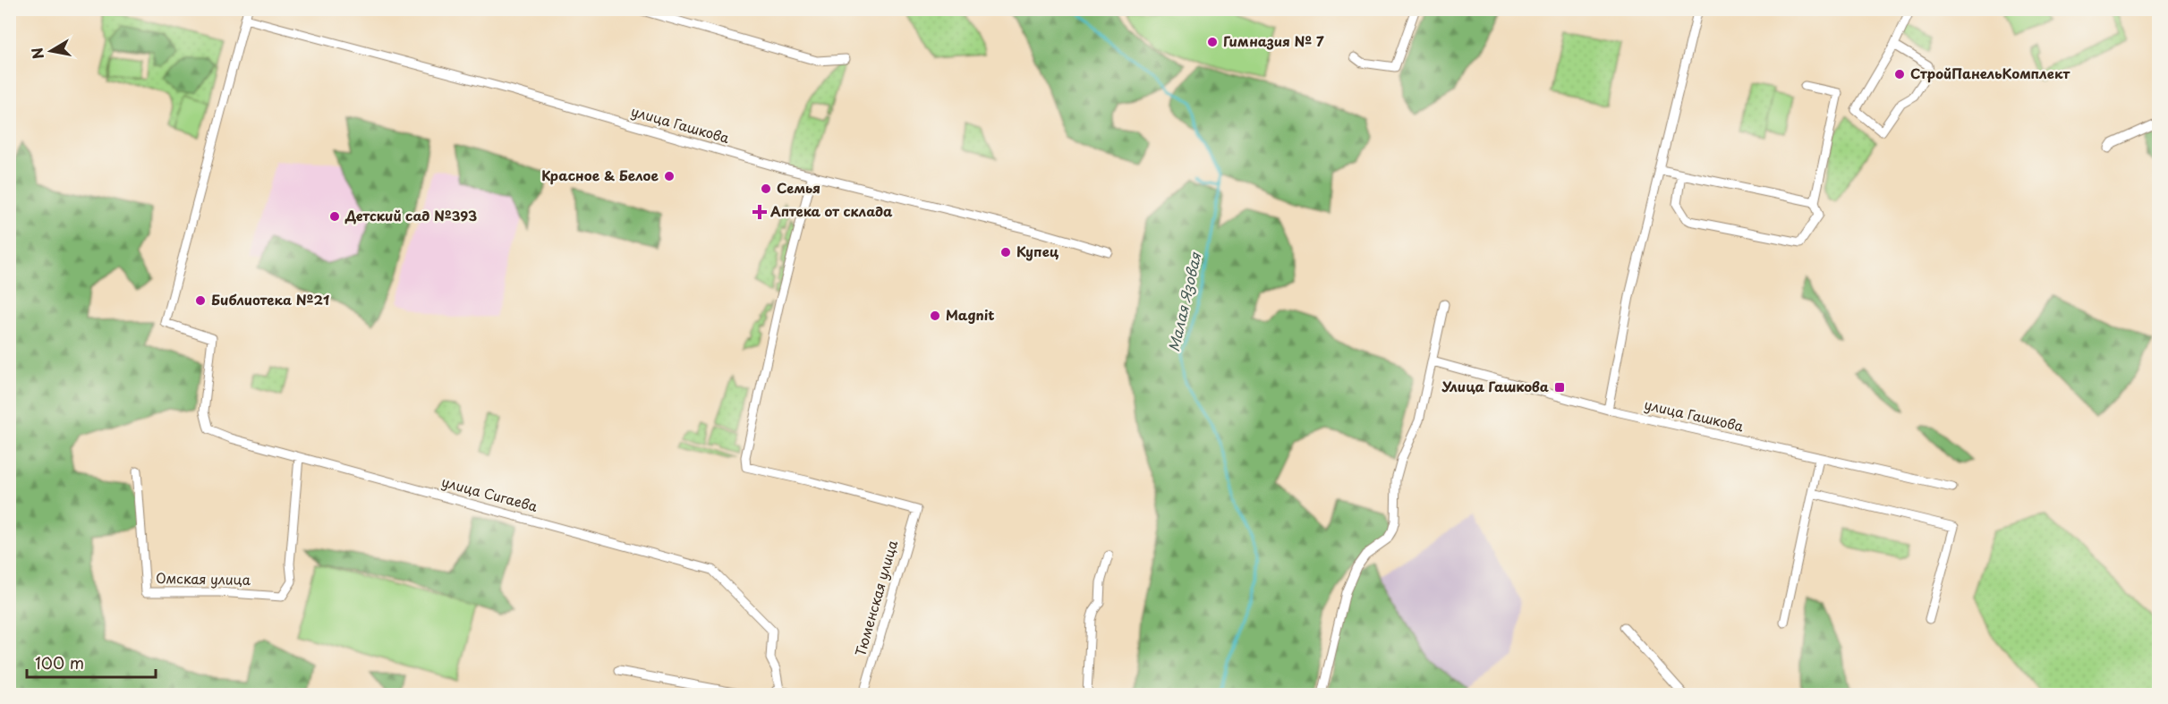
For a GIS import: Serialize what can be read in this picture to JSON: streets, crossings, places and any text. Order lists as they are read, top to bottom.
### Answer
{
  "streets": {
    "street": [
      "улица Гашкова",
      "улица Сигаева",
      "Омская улица",
      "Тюменская улица"
    ]
  },
  "crossings": [
    ["улица Гашкова", "улица Сигаева"],
    ["улица Гашкова", "Тюменская улица"],
    ["улица Сигаева", "Омская улица"]
  ],
  "water": ["Малая Язовая"],
  "places": {
    "other": [
      "Гимназия № 7",
      "СтройПанельКомплект",
      "Красное & Белое",
      "Семья",
      "Детский сад №393",
      "Купец",
      "Библиотека №21",
      "Magnit"
    ],
    "health": ["Аптека от склада"],
    "transit": ["Улица Гашкова"]
  },
  "scale_bar": "100 m",
  "north": "left"
}
